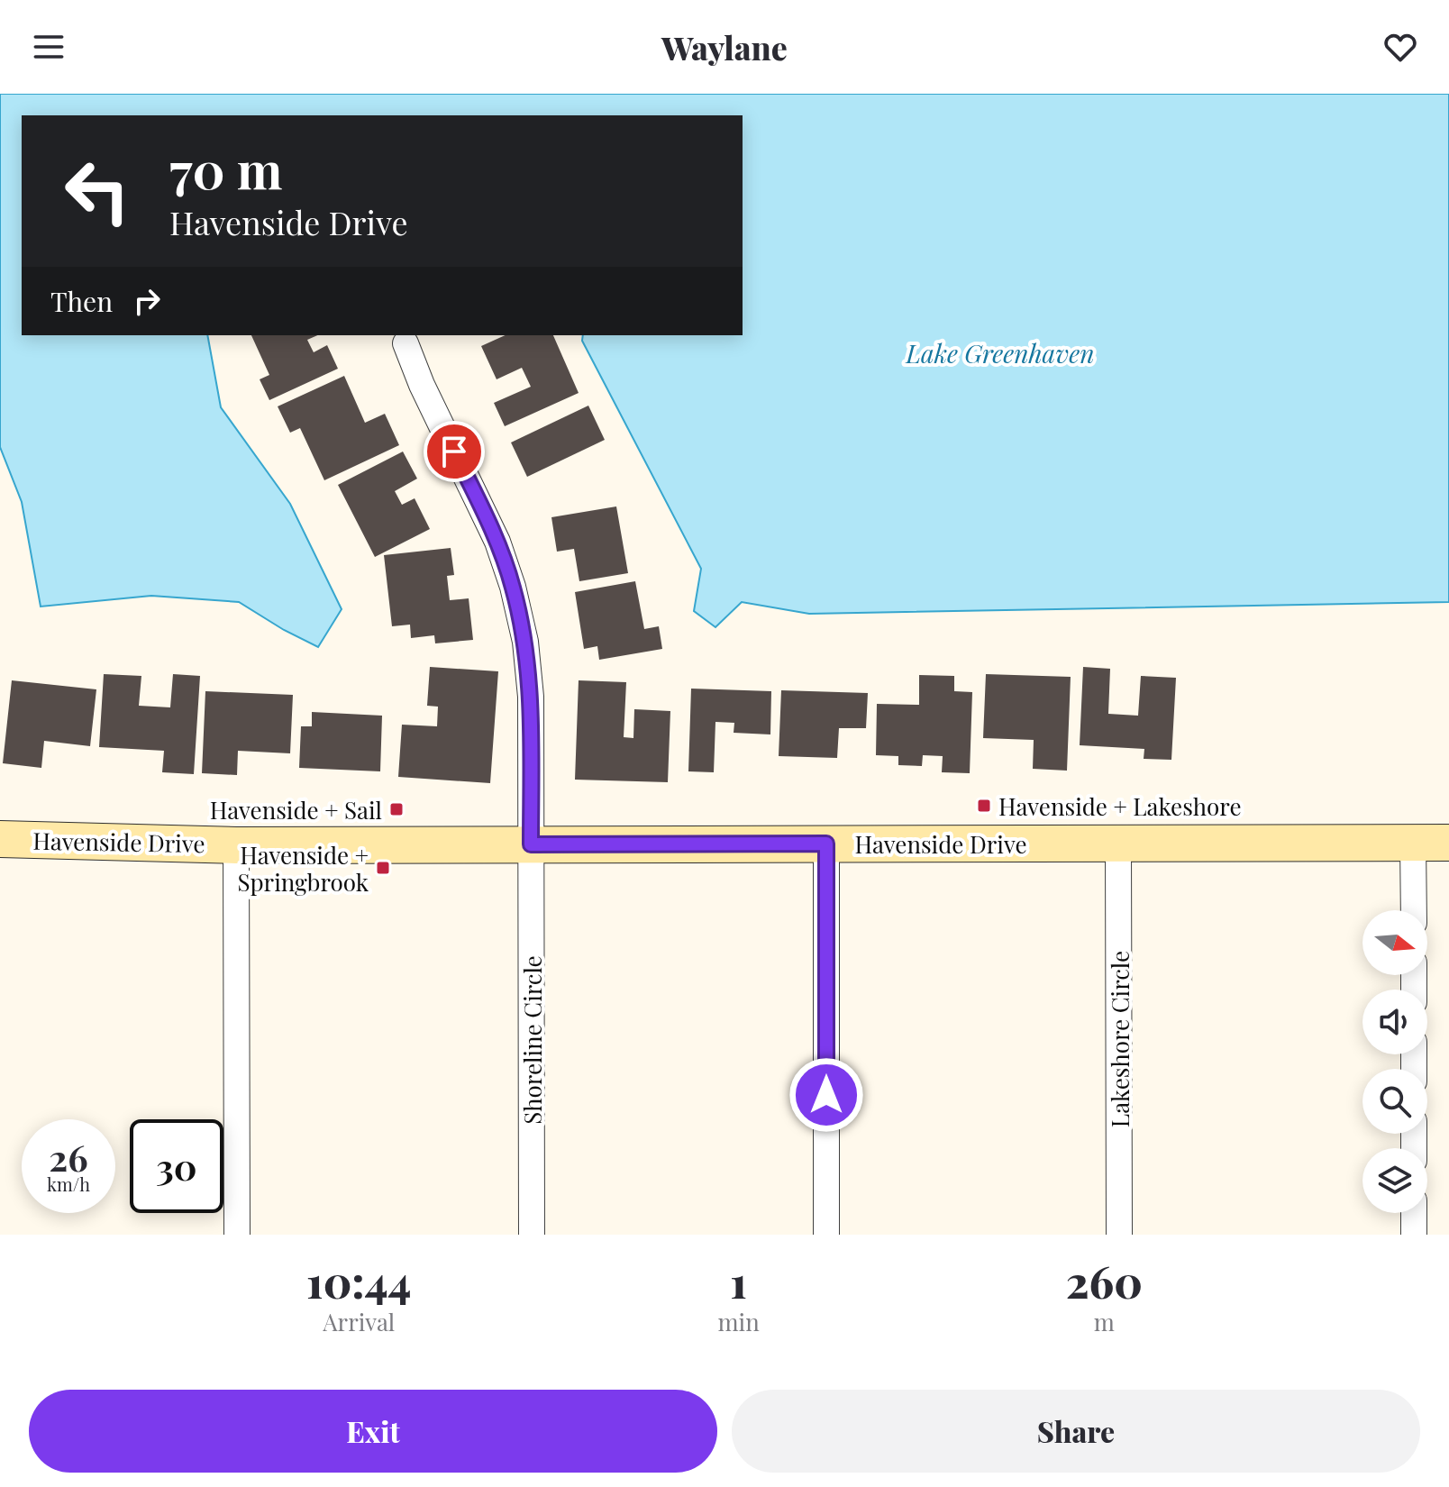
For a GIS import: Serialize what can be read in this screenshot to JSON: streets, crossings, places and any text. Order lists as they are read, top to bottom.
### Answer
{
  "streets": {
    "street": ["Havenside Drive", "Lakeshore Circle", "Shoreline Circle"]
  },
  "crossings": [
    ["Havenside Drive", "Lakeshore Circle"],
    ["Havenside Drive", "Shoreline Circle"]
  ],
  "water": ["Lake Greenhaven"],
  "places": {
    "transit": ["Havenside + Lakeshore", "Havenside + Sail", "Havenside + Springbrook"]
  },
  "north": "right",
  "page": {
    "header": "Waylane",
    "turn": ["70 m", "Havenside Drive"],
    "then": "Then",
    "speed": "26 km/h",
    "limit": "30",
    "eta": [
      "10:44",
      "Arrival",
      "1",
      "min",
      "260",
      "m"
    ],
    "buttons": ["Exit", "Share"]
  }
}
